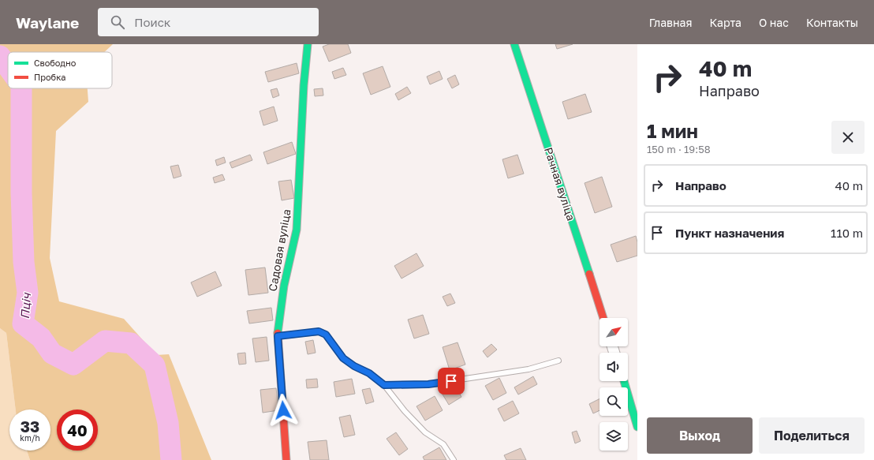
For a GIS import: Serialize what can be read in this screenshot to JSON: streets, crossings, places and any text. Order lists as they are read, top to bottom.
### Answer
{
  "streets": {
    "street": ["Рачная вуліца", "Садовая вуліца"]
  },
  "water": ["Пціч"],
  "legend": ["Свободно", "Пробка"],
  "north": "top right",
  "page": {
    "header": "Waylane",
    "search": "Поиск",
    "nav": [
      "Главная",
      "Карта",
      "О нас",
      "Контакты"
    ],
    "turn": ["40 m", "Направо"],
    "heading": ["1 мин", "150 m · 19:58"],
    "list": [
      {
        "name": "Направо",
        "value": "40 m"
      },
      {
        "name": "Пункт назначения",
        "value": "110 m"
      }
    ],
    "speed": "33 km/h",
    "limit": "40",
    "buttons": ["Выход", "Поделиться"]
  }
}
